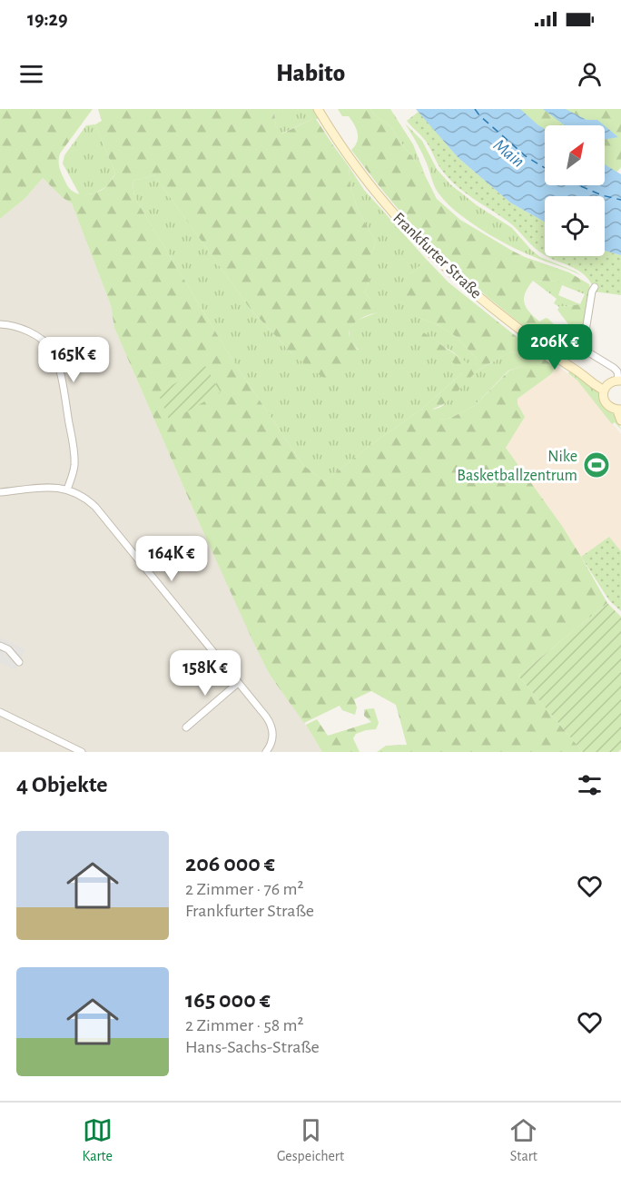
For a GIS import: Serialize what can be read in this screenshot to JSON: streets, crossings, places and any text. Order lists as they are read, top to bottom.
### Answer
{
  "streets": {
    "main road": ["Frankfurter Straße"]
  },
  "water": ["Main"],
  "places": {
    "sports": ["Nike Basketballzentrum"]
  },
  "north": "top right",
  "page": {
    "status": "19:29",
    "header": "Habito",
    "price": [
      "206K €",
      "165K €",
      "164K €",
      "158K €"
    ],
    "heading": "4 Objekte",
    "list": [
      {
        "name": "206 000 €",
        "note": "2 Zimmer · 76 m² · Frankfurter Straße"
      },
      {
        "name": "165 000 €",
        "note": "2 Zimmer · 58 m² · Hans-Sachs-Straße"
      }
    ],
    "tabs": ["Karte", "Gespeichert", "Start"]
  }
}
